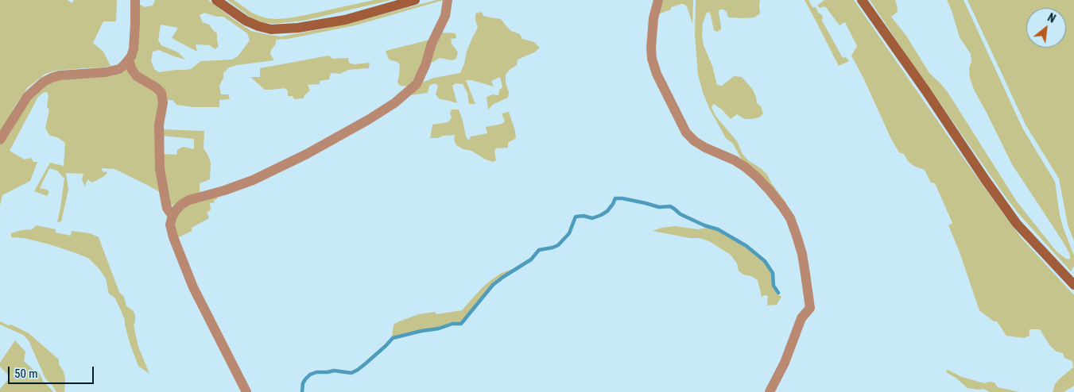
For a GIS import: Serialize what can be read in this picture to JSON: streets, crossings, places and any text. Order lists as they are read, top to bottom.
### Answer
{
  "scale_bar": "50 m",
  "north": "top right"
}
